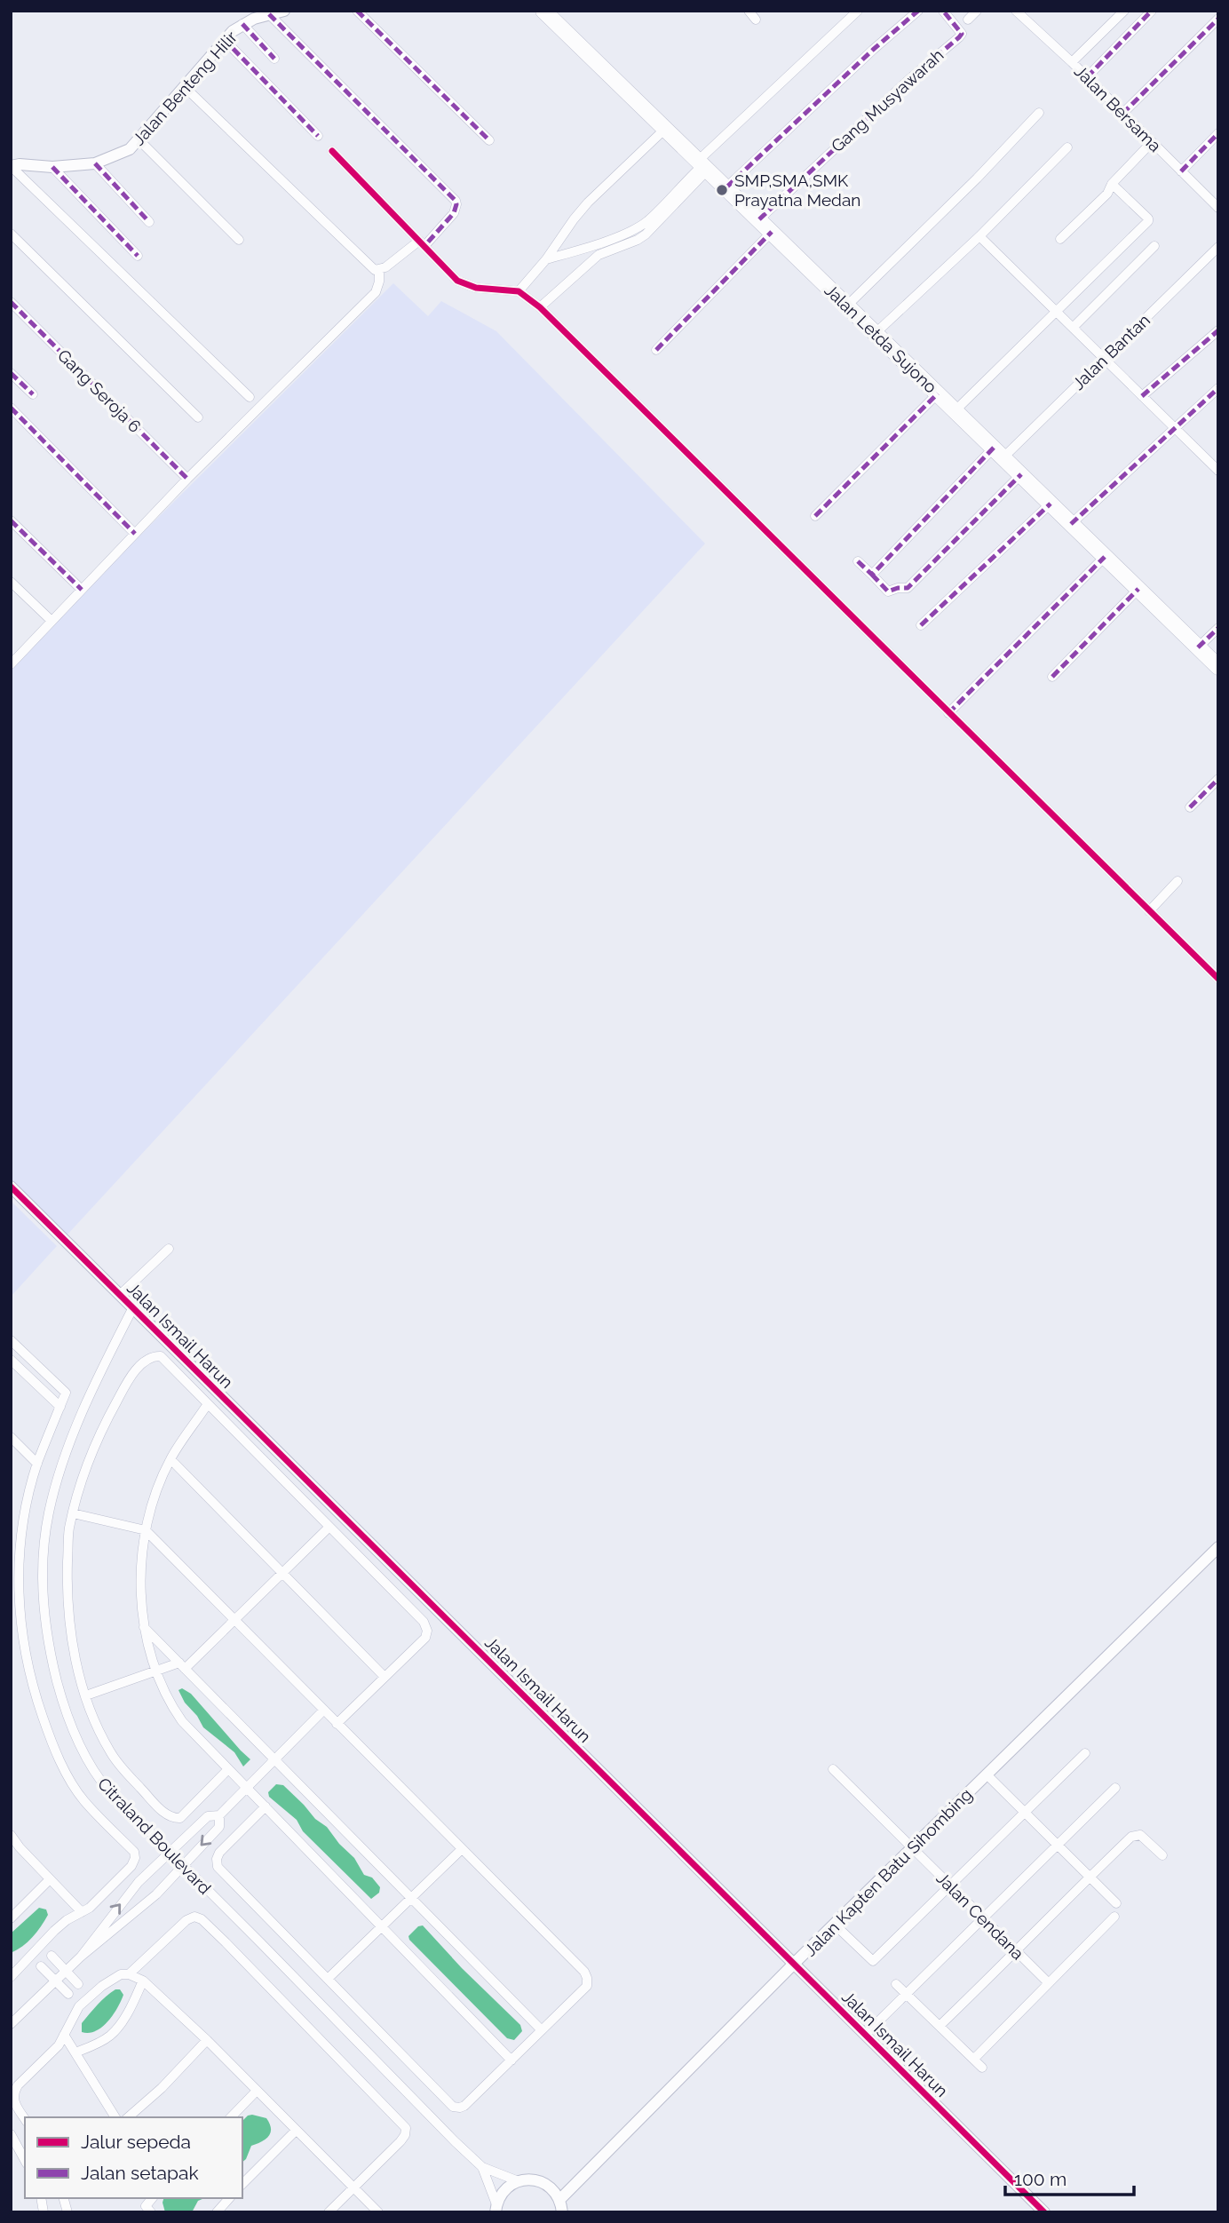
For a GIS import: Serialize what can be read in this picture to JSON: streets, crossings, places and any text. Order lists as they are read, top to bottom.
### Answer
{
  "streets": {
    "highway": ["Jalan Letda Sujono"],
    "street": [
      "Jalan Benteng Hilir",
      "Gang Musyawarah",
      "Jalan Bersama",
      "Jalan Bantan",
      "Gang Seroja 6",
      "Jalan Ismail Harun",
      "Citraland Boulevard",
      "Jalan Kapten Batu Sihombing",
      "Jalan Cendana"
    ]
  },
  "crossings": [
    ["Gang Musyawarah", "Jalan Letda Sujono"],
    ["Jalan Letda Sujono", "Jalan Bantan"],
    ["Jalan Ismail Harun", "Citraland Boulevard"],
    ["Jalan Ismail Harun", "Jalan Kapten Batu Sihombing"],
    ["Jalan Kapten Batu Sihombing", "Jalan Cendana"]
  ],
  "places": ["SMP,SMA,SMK Prayatna Medan"],
  "legend": ["Jalur sepeda", "Jalan setapak"],
  "scale_bar": "100 m"
}
